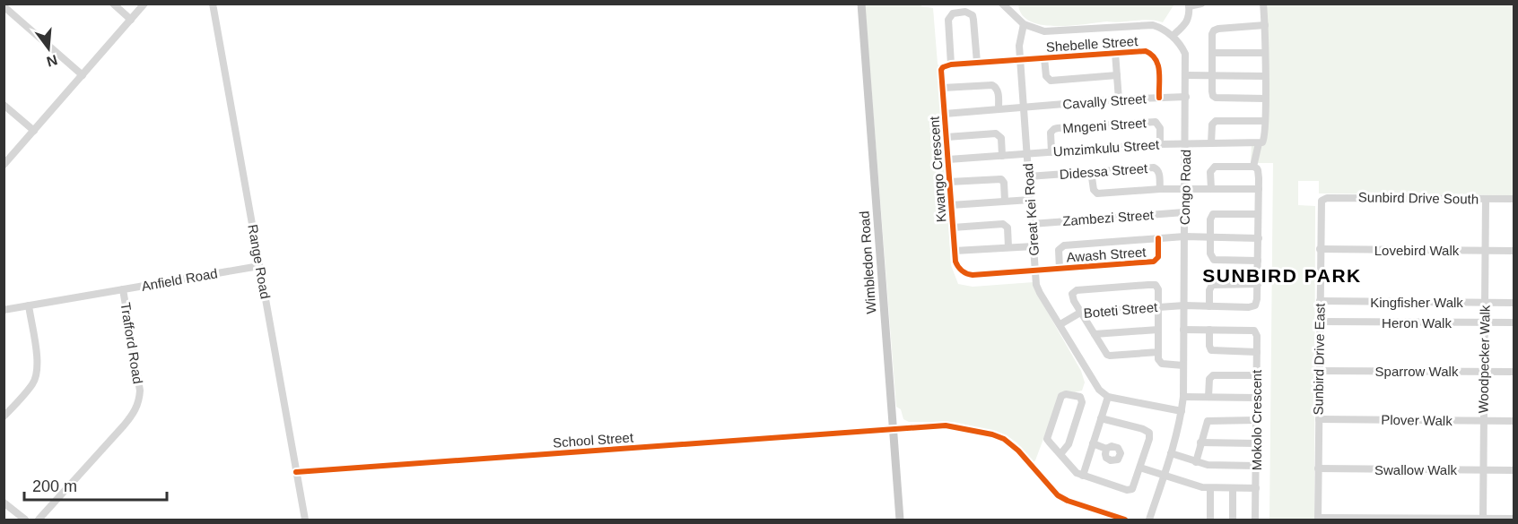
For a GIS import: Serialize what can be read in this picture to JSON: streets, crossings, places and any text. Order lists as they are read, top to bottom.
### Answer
{
  "streets": {
    "main road": ["Wimbledon Road"],
    "street": [
      "Shebelle Street",
      "Cavally Street",
      "Mngeni Street",
      "Umzimkulu Street",
      "Kwango Crescent",
      "Didessa Street",
      "Congo Road",
      "Sunbird Drive South",
      "Great Kei Road",
      "Zambezi Street",
      "Lovebird Walk",
      "Awash Street",
      "Range Road",
      "Anfield Road",
      "Kingfisher Walk",
      "Boteti Street",
      "Heron Walk",
      "Trafford Road",
      "Sunbird Drive East",
      "Woodpecker Walk",
      "Sparrow Walk",
      "Mokolo Crescent",
      "Plover Walk",
      "School Street",
      "Swallow Walk"
    ]
  },
  "crossings": [
    ["Shebelle Street", "Cavally Street"],
    ["Shebelle Street", "Great Kei Road"],
    ["Cavally Street", "Kwango Crescent"],
    ["Cavally Street", "Congo Road"],
    ["Cavally Street", "Great Kei Road"],
    ["Mngeni Street", "Umzimkulu Street"],
    ["Umzimkulu Street", "Kwango Crescent"],
    ["Umzimkulu Street", "Congo Road"],
    ["Umzimkulu Street", "Great Kei Road"],
    ["Kwango Crescent", "Great Kei Road"],
    ["Kwango Crescent", "Awash Street"],
    ["Didessa Street", "Great Kei Road"],
    ["Congo Road", "Zambezi Street"],
    ["Congo Road", "Boteti Street"],
    ["Congo Road", "Mokolo Crescent"],
    ["Sunbird Drive South", "Sunbird Drive East"],
    ["Sunbird Drive South", "Woodpecker Walk"],
    ["Great Kei Road", "Zambezi Street"],
    ["Great Kei Road", "Awash Street"],
    ["Great Kei Road", "Boteti Street"],
    ["Lovebird Walk", "Sunbird Drive East"],
    ["Lovebird Walk", "Woodpecker Walk"],
    ["Range Road", "Anfield Road"],
    ["Range Road", "School Street"],
    ["Wimbledon Road", "School Street"],
    ["Anfield Road", "Trafford Road"],
    ["Kingfisher Walk", "Sunbird Drive East"],
    ["Kingfisher Walk", "Woodpecker Walk"],
    ["Heron Walk", "Sunbird Drive East"],
    ["Heron Walk", "Woodpecker Walk"],
    ["Sunbird Drive East", "Sparrow Walk"],
    ["Sunbird Drive East", "Plover Walk"],
    ["Sunbird Drive East", "Swallow Walk"],
    ["Woodpecker Walk", "Sparrow Walk"],
    ["Woodpecker Walk", "Plover Walk"],
    ["Woodpecker Walk", "Swallow Walk"]
  ],
  "districts": ["SUNBIRD PARK"],
  "scale_bar": "200 m",
  "north": "bottom"
}
